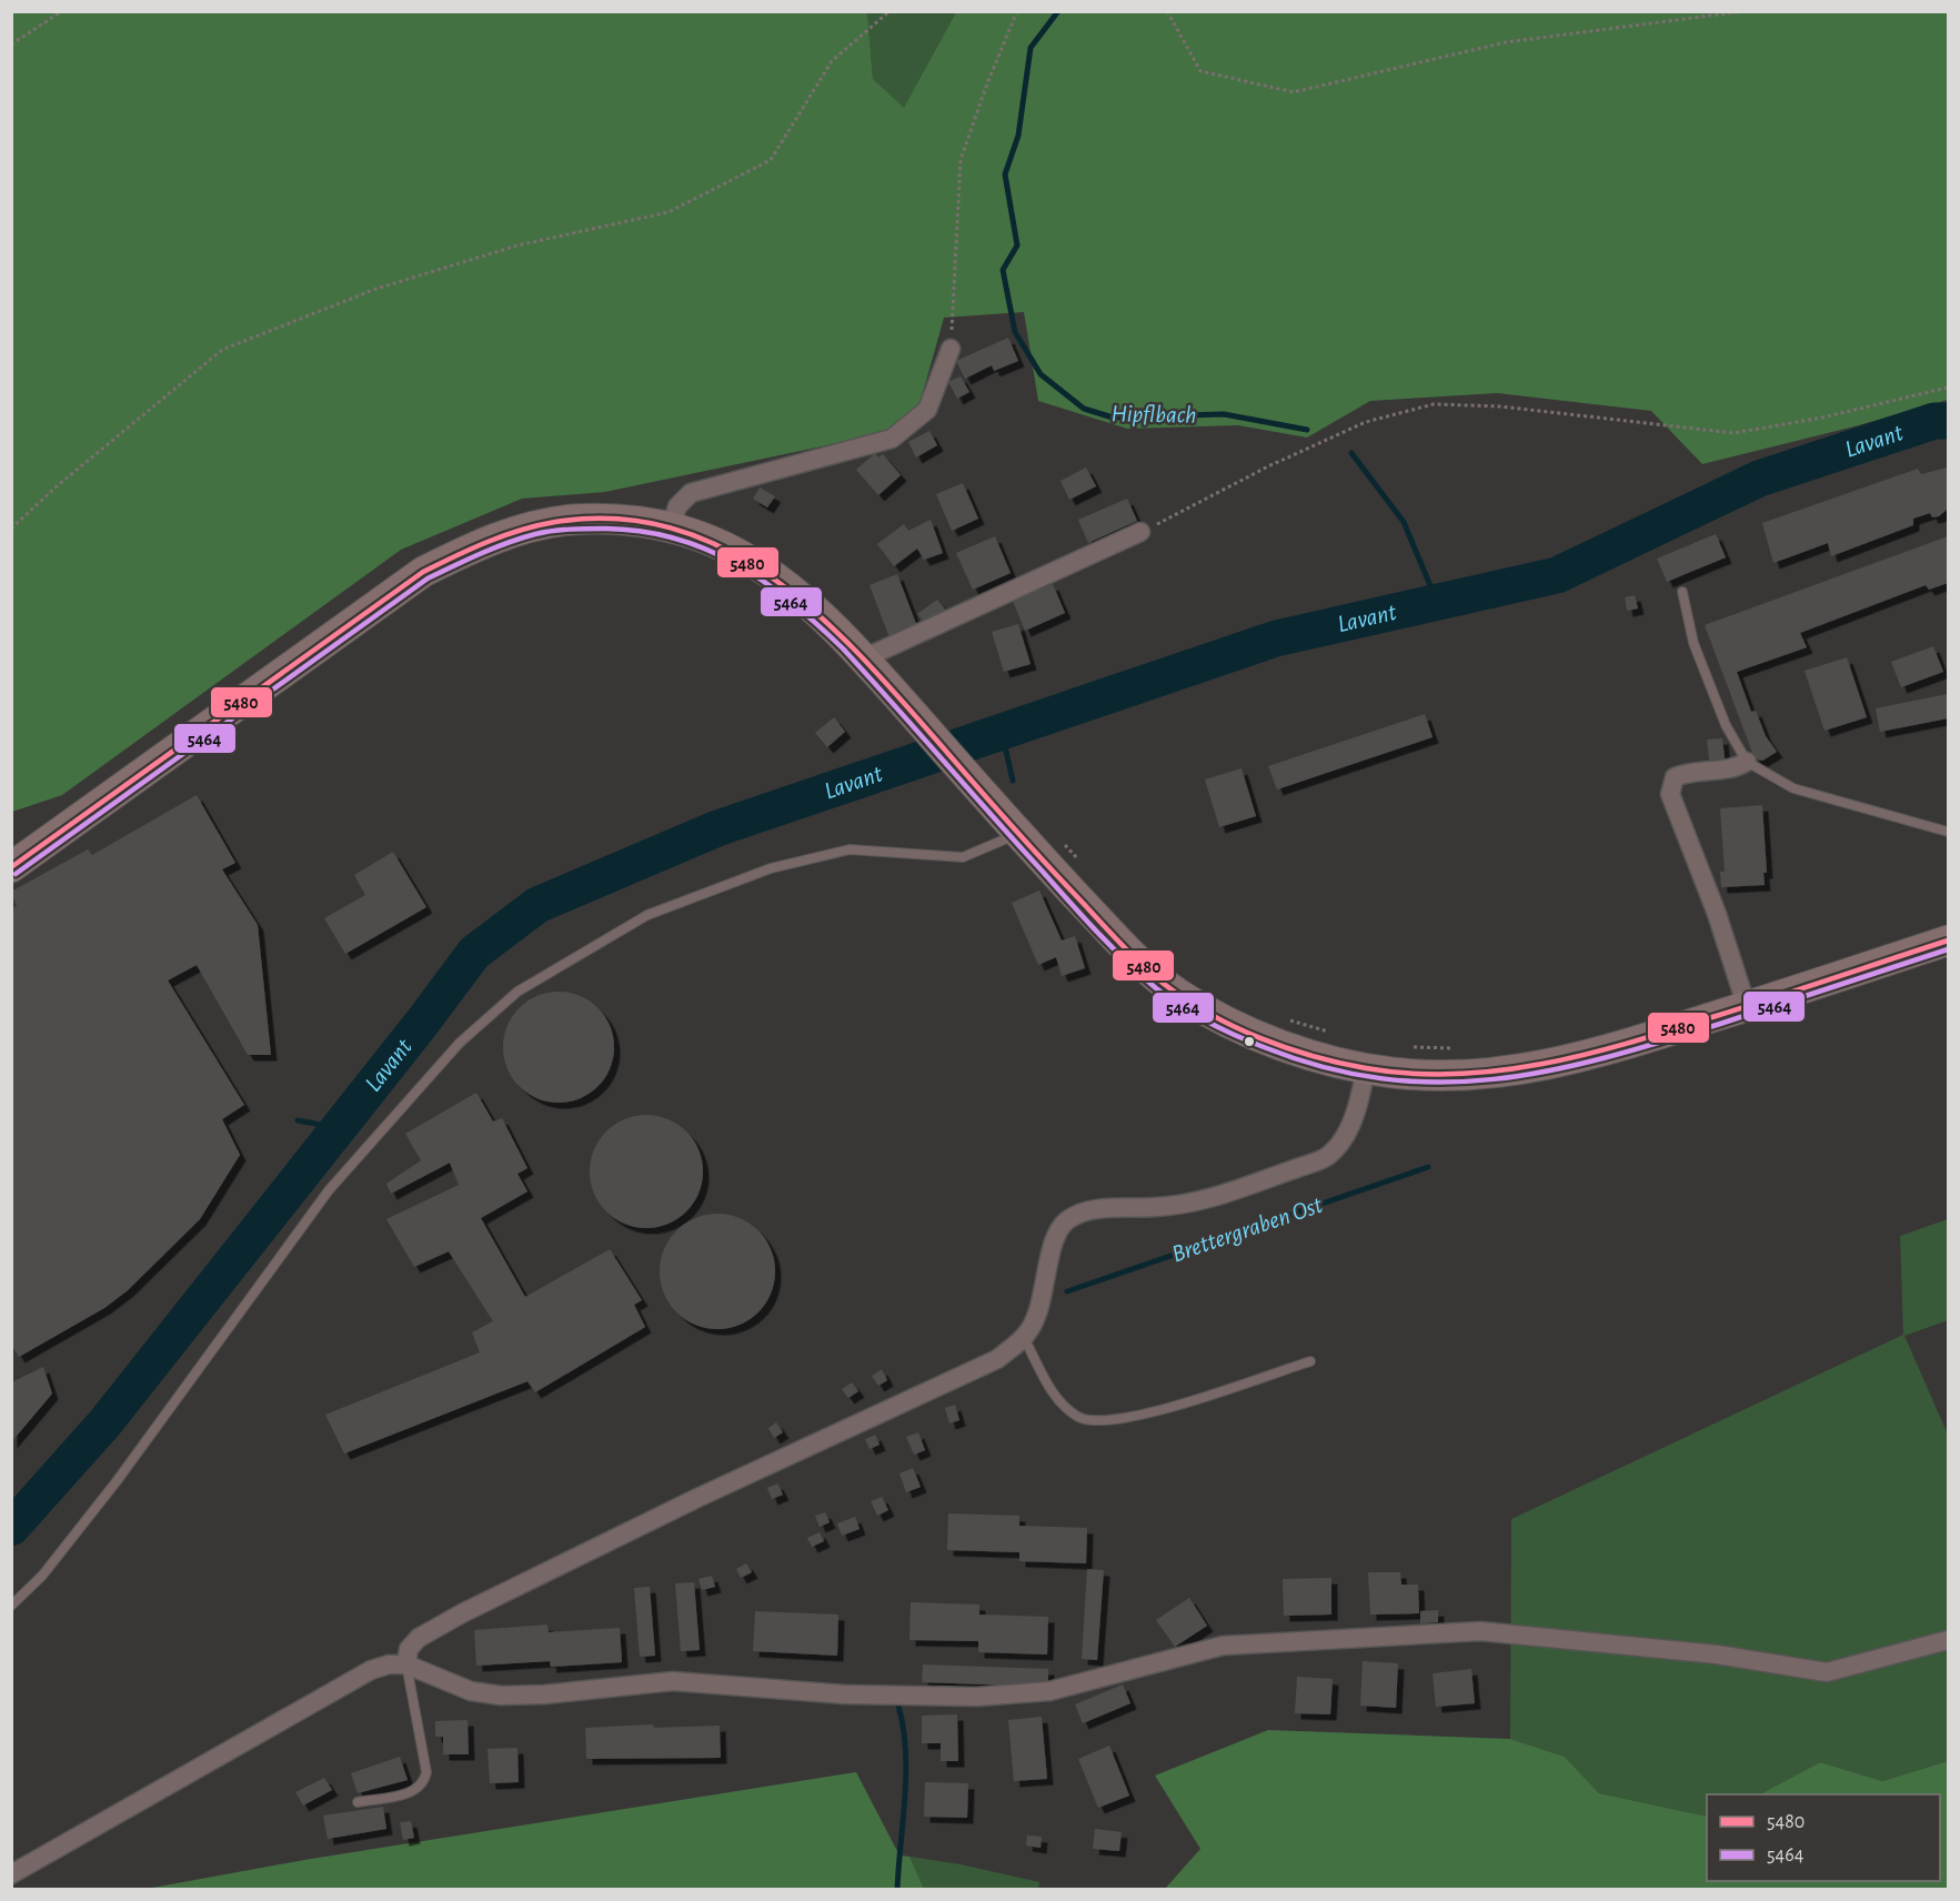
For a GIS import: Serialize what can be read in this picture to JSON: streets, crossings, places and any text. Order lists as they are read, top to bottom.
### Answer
{
  "water": ["Hipflbach", "Lavant", "Brettergraben Ost"],
  "lines": ["transit line 5480", "transit line 5464"],
  "legend": ["5480", "5464"]
}
